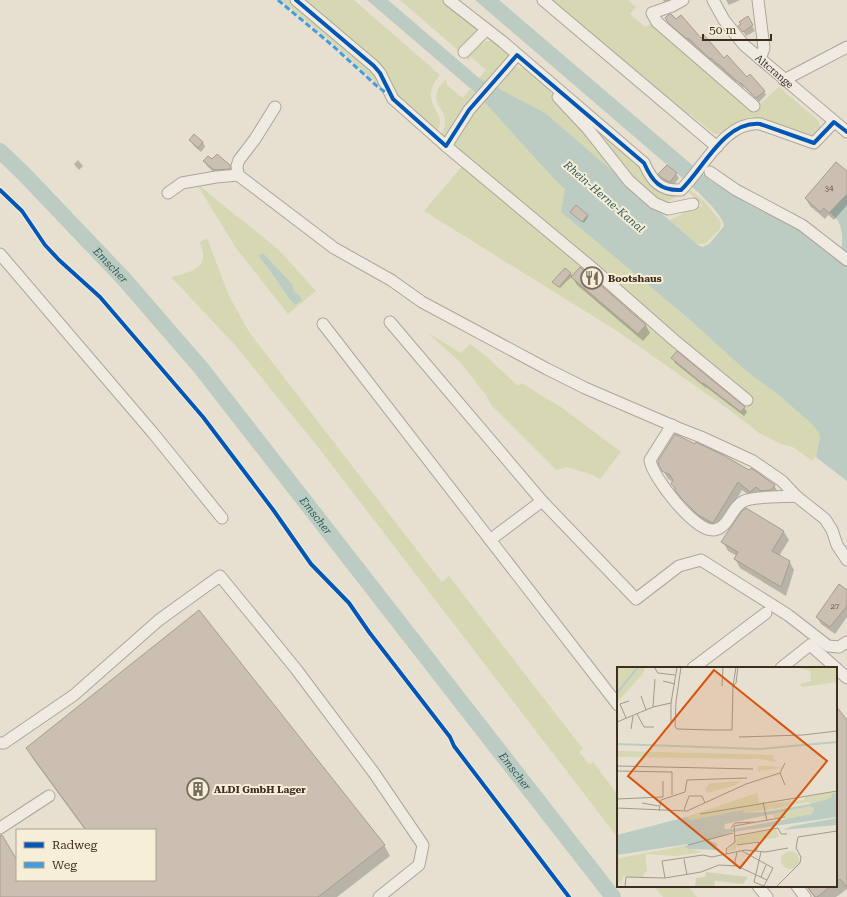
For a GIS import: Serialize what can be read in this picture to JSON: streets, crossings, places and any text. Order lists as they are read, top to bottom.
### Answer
{
  "streets": {
    "street": ["Altcrange"]
  },
  "water": ["Rhein-Herne-Kanal", "Emscher"],
  "places": {
    "restaurant": ["Bootshaus"],
    "building": ["ALDI GmbH Lager"]
  },
  "house_numbers": ["34", "27"],
  "legend": ["Radweg", "Weg"],
  "scale_bar": "50 m"
}
